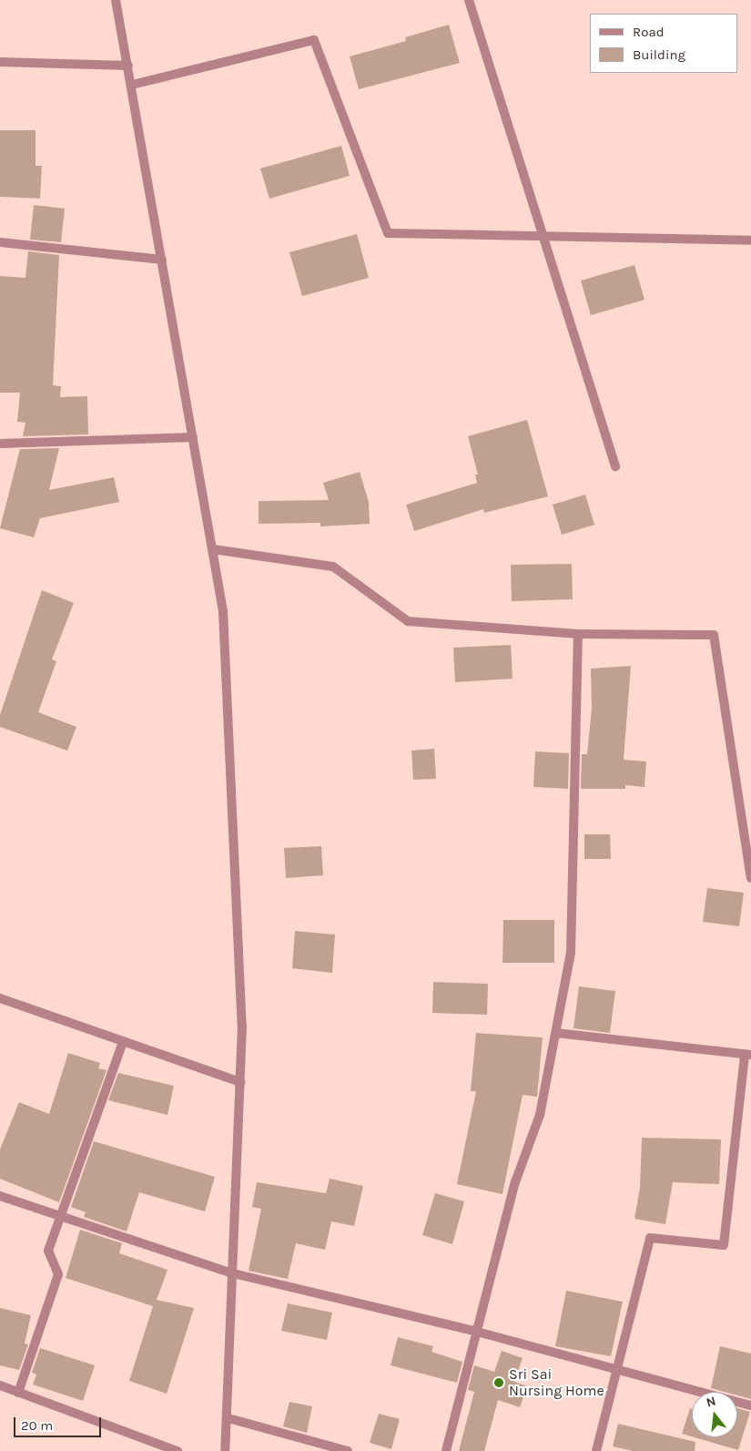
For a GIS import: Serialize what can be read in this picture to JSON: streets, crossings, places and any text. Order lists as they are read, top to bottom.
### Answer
{
  "places": ["Sri Sai Nursing Home"],
  "legend": ["Road", "Building"],
  "scale_bar": "20 m",
  "north": "top"
}
